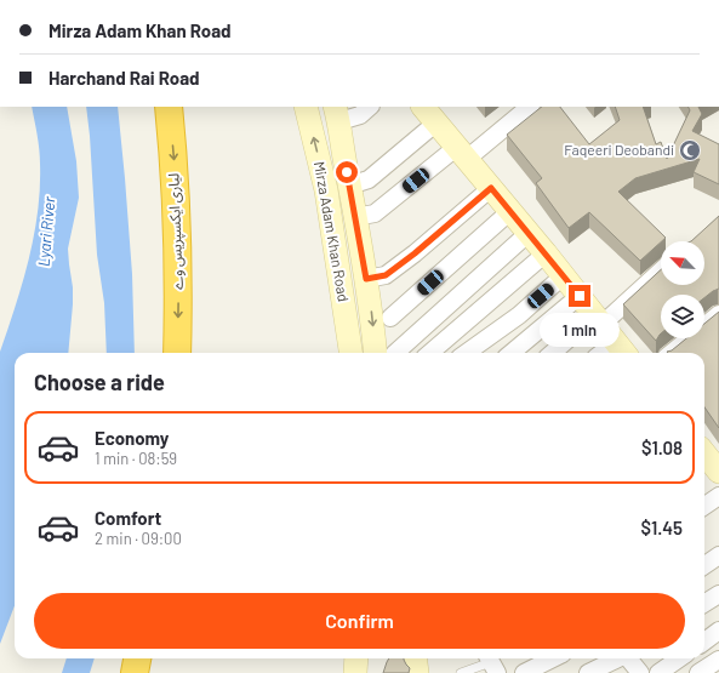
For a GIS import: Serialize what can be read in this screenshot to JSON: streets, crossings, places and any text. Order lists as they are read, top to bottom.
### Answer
{
  "streets": {
    "highway": ["لیاری ایکسپریس وے"],
    "main road": ["Mirza Adam Khan Road"]
  },
  "one_way": ["لیاری ایکسپریس وے"],
  "water": ["Lyari River"],
  "places": {
    "mosque": ["Faqeeri Deobandi"]
  },
  "north": "top left",
  "page": {
    "banner": ["Mirza Adam Khan Road", "Harchand Rai Road"],
    "bubble": "1 min",
    "heading": "Choose a ride",
    "list": [
      {
        "name": "Economy",
        "note": "1 min · 08:59",
        "value": "$1.08"
      },
      {
        "name": "Comfort",
        "note": "2 min · 09:00",
        "value": "$1.45"
      }
    ],
    "buttons": "Confirm"
  }
}
